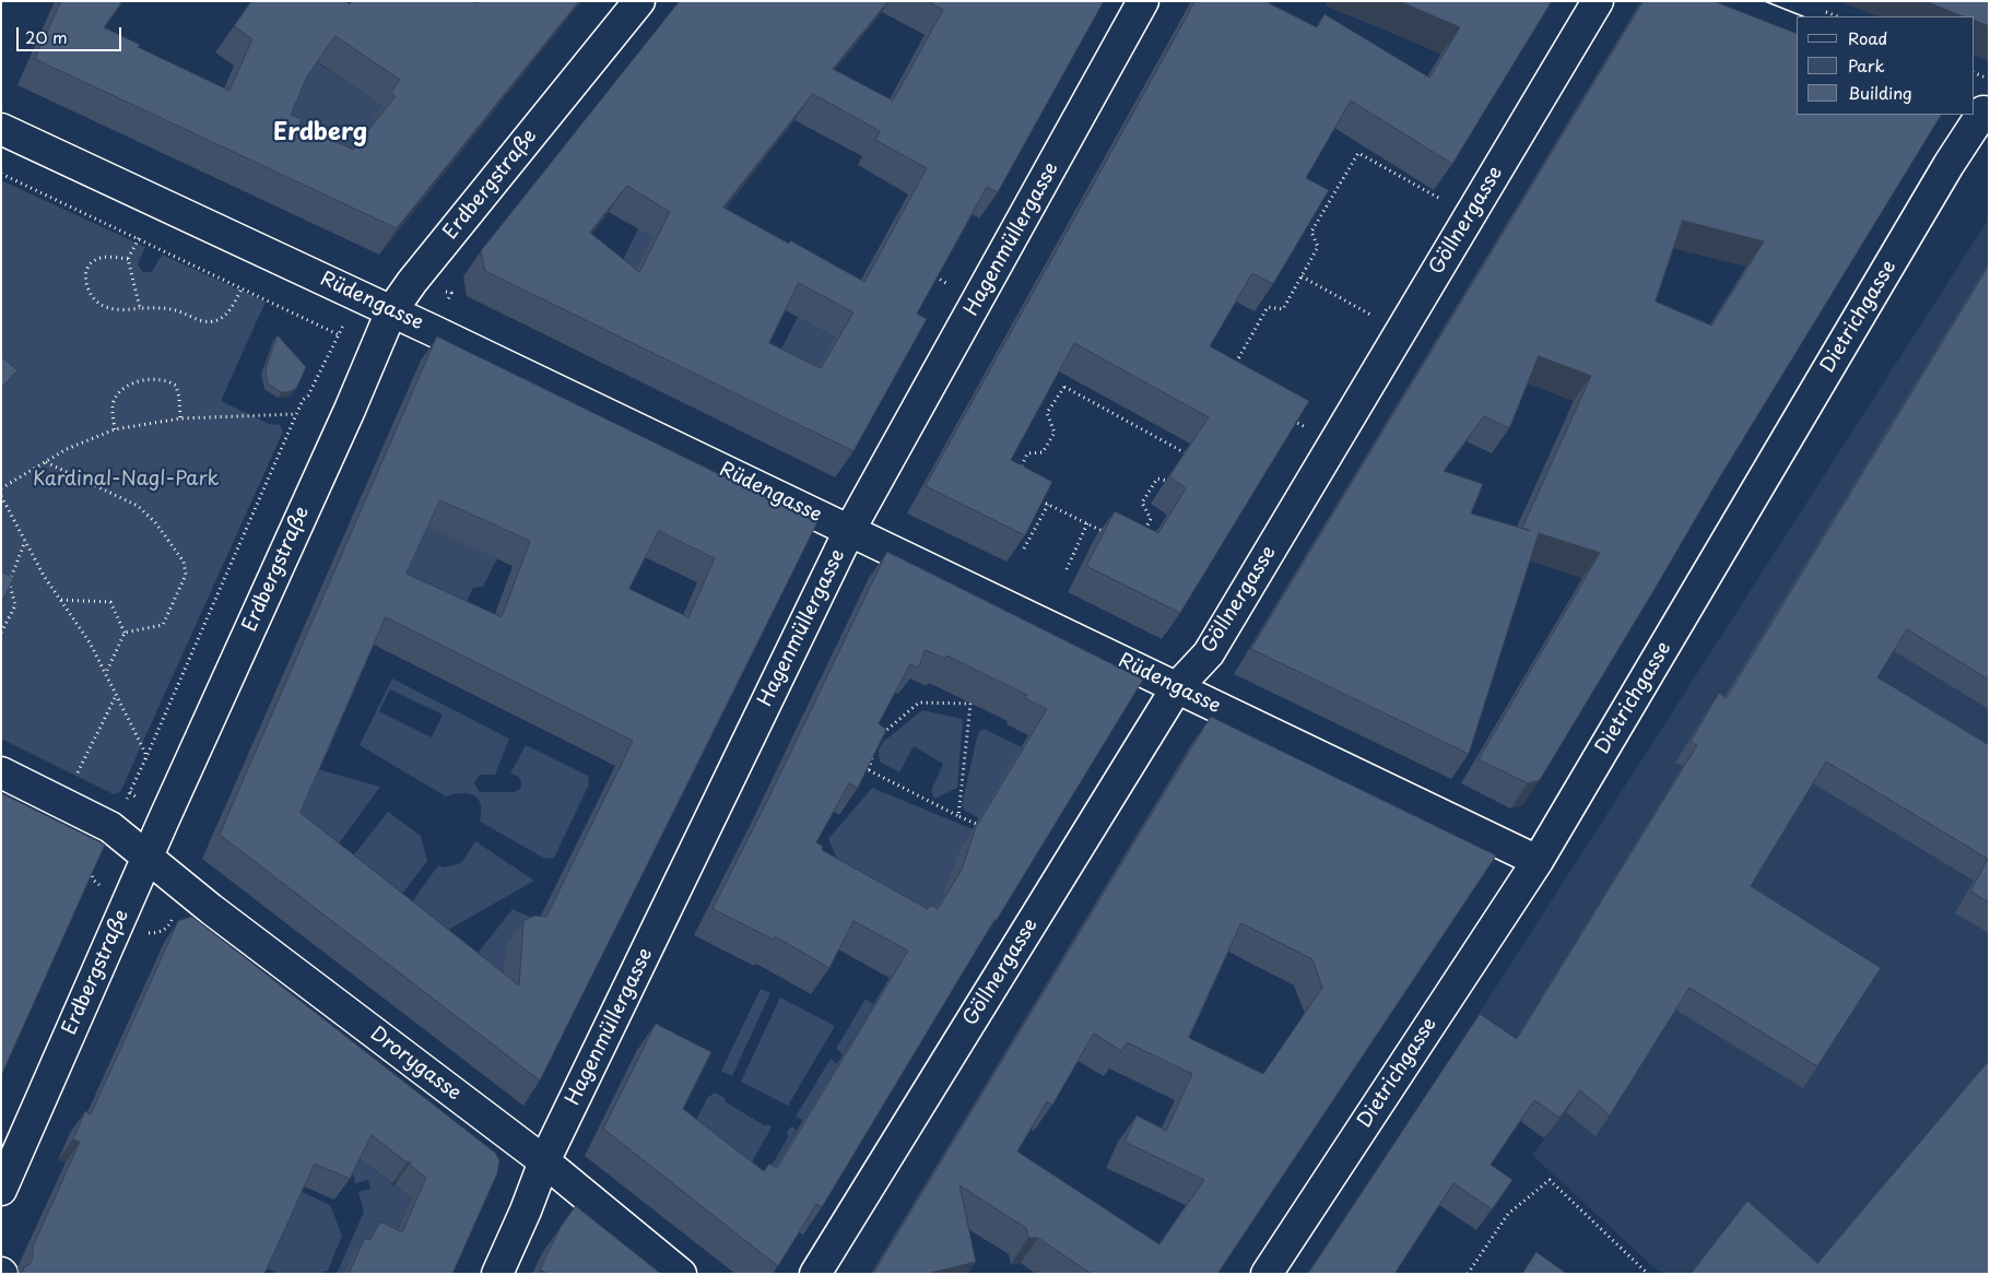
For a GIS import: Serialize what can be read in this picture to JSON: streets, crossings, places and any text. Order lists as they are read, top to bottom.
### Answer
{
  "streets": {
    "street": [
      "Erdbergstraße",
      "Göllnergasse",
      "Hagenmüllergasse",
      "Rüdengasse",
      "Dietrichgasse",
      "Drorygasse"
    ]
  },
  "crossings": [
    ["Erdbergstraße", "Rüdengasse"],
    ["Erdbergstraße", "Drorygasse"],
    ["Göllnergasse", "Rüdengasse"],
    ["Hagenmüllergasse", "Rüdengasse"],
    ["Hagenmüllergasse", "Drorygasse"],
    ["Rüdengasse", "Dietrichgasse"]
  ],
  "districts": ["Erdberg"],
  "parks": ["Kardinal-Nagl-Park"],
  "legend": ["Road", "Park", "Building"],
  "scale_bar": "20 m"
}
